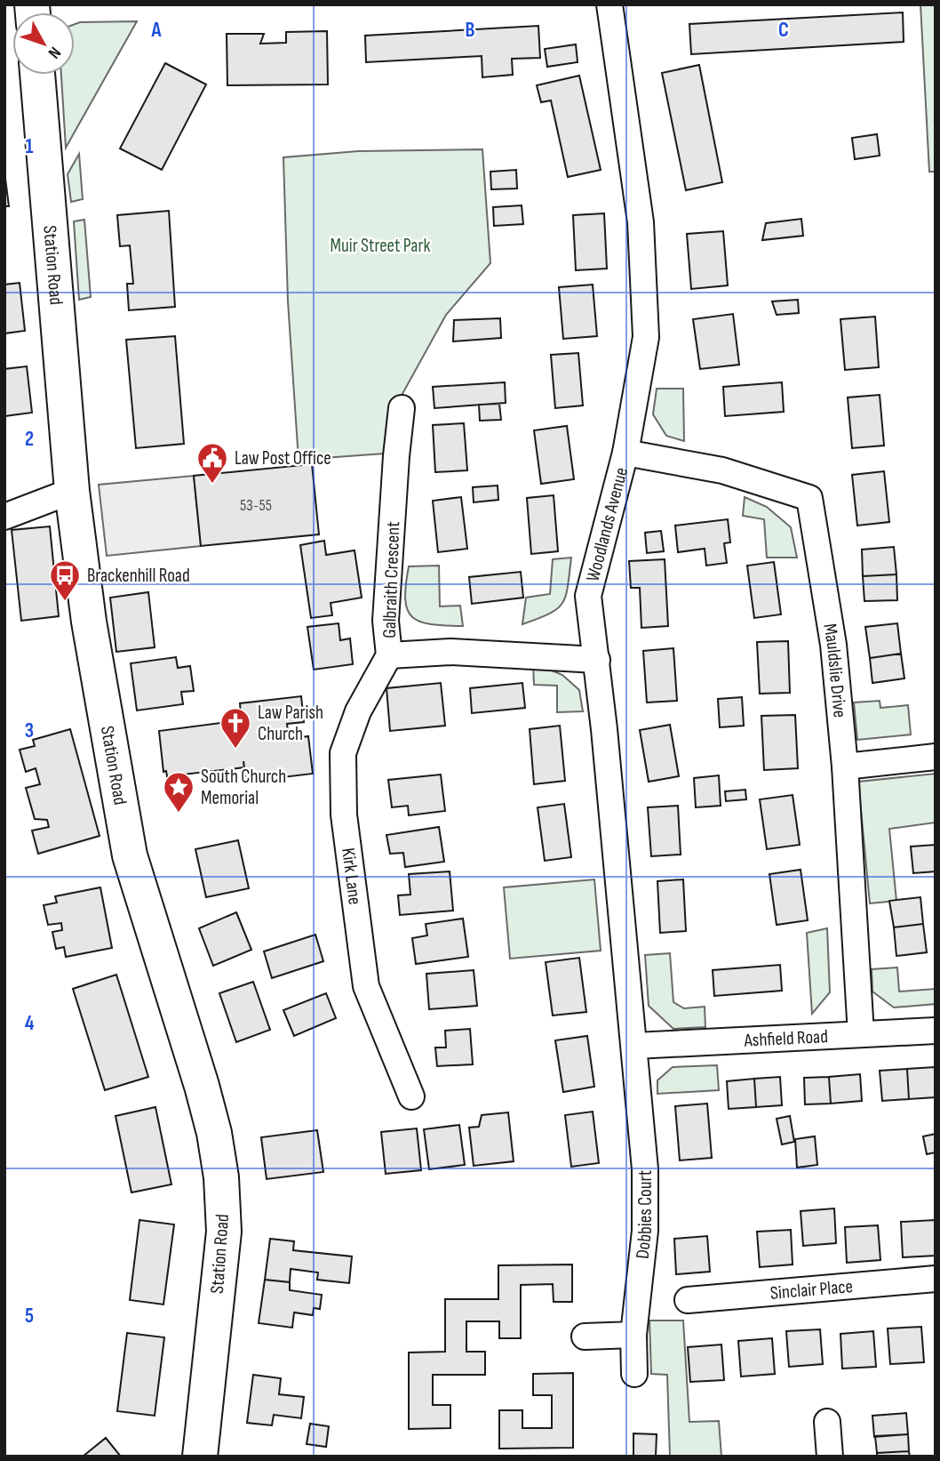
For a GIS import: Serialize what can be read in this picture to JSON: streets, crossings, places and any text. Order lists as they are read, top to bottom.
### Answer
{
  "streets": {
    "main road": ["Station Road"],
    "street": [
      "Woodlands Avenue",
      "Galbraith Crescent",
      "Mauldslie Drive",
      "Kirk Lane",
      "Ashfield Road",
      "Dobbies Court",
      "Sinclair Place"
    ]
  },
  "crossings": [
    ["Woodlands Avenue", "Galbraith Crescent"],
    ["Woodlands Avenue", "Mauldslie Drive"],
    ["Woodlands Avenue", "Ashfield Road"],
    ["Woodlands Avenue", "Dobbies Court"],
    ["Galbraith Crescent", "Kirk Lane"],
    ["Mauldslie Drive", "Ashfield Road"],
    ["Ashfield Road", "Dobbies Court"]
  ],
  "parks": ["Muir Street Park"],
  "places": {
    "public building": ["Law Post Office"],
    "bus stop": ["Brackenhill Road"],
    "church": ["Law Parish Church"],
    "place": ["South Church Memorial"]
  },
  "house_numbers": ["53-55"],
  "north": "bottom right",
  "grid": {
    "columns": ["A", "B", "C"],
    "rows": [
      "1",
      "2",
      "3",
      "4",
      "5"
    ]
  }
}
